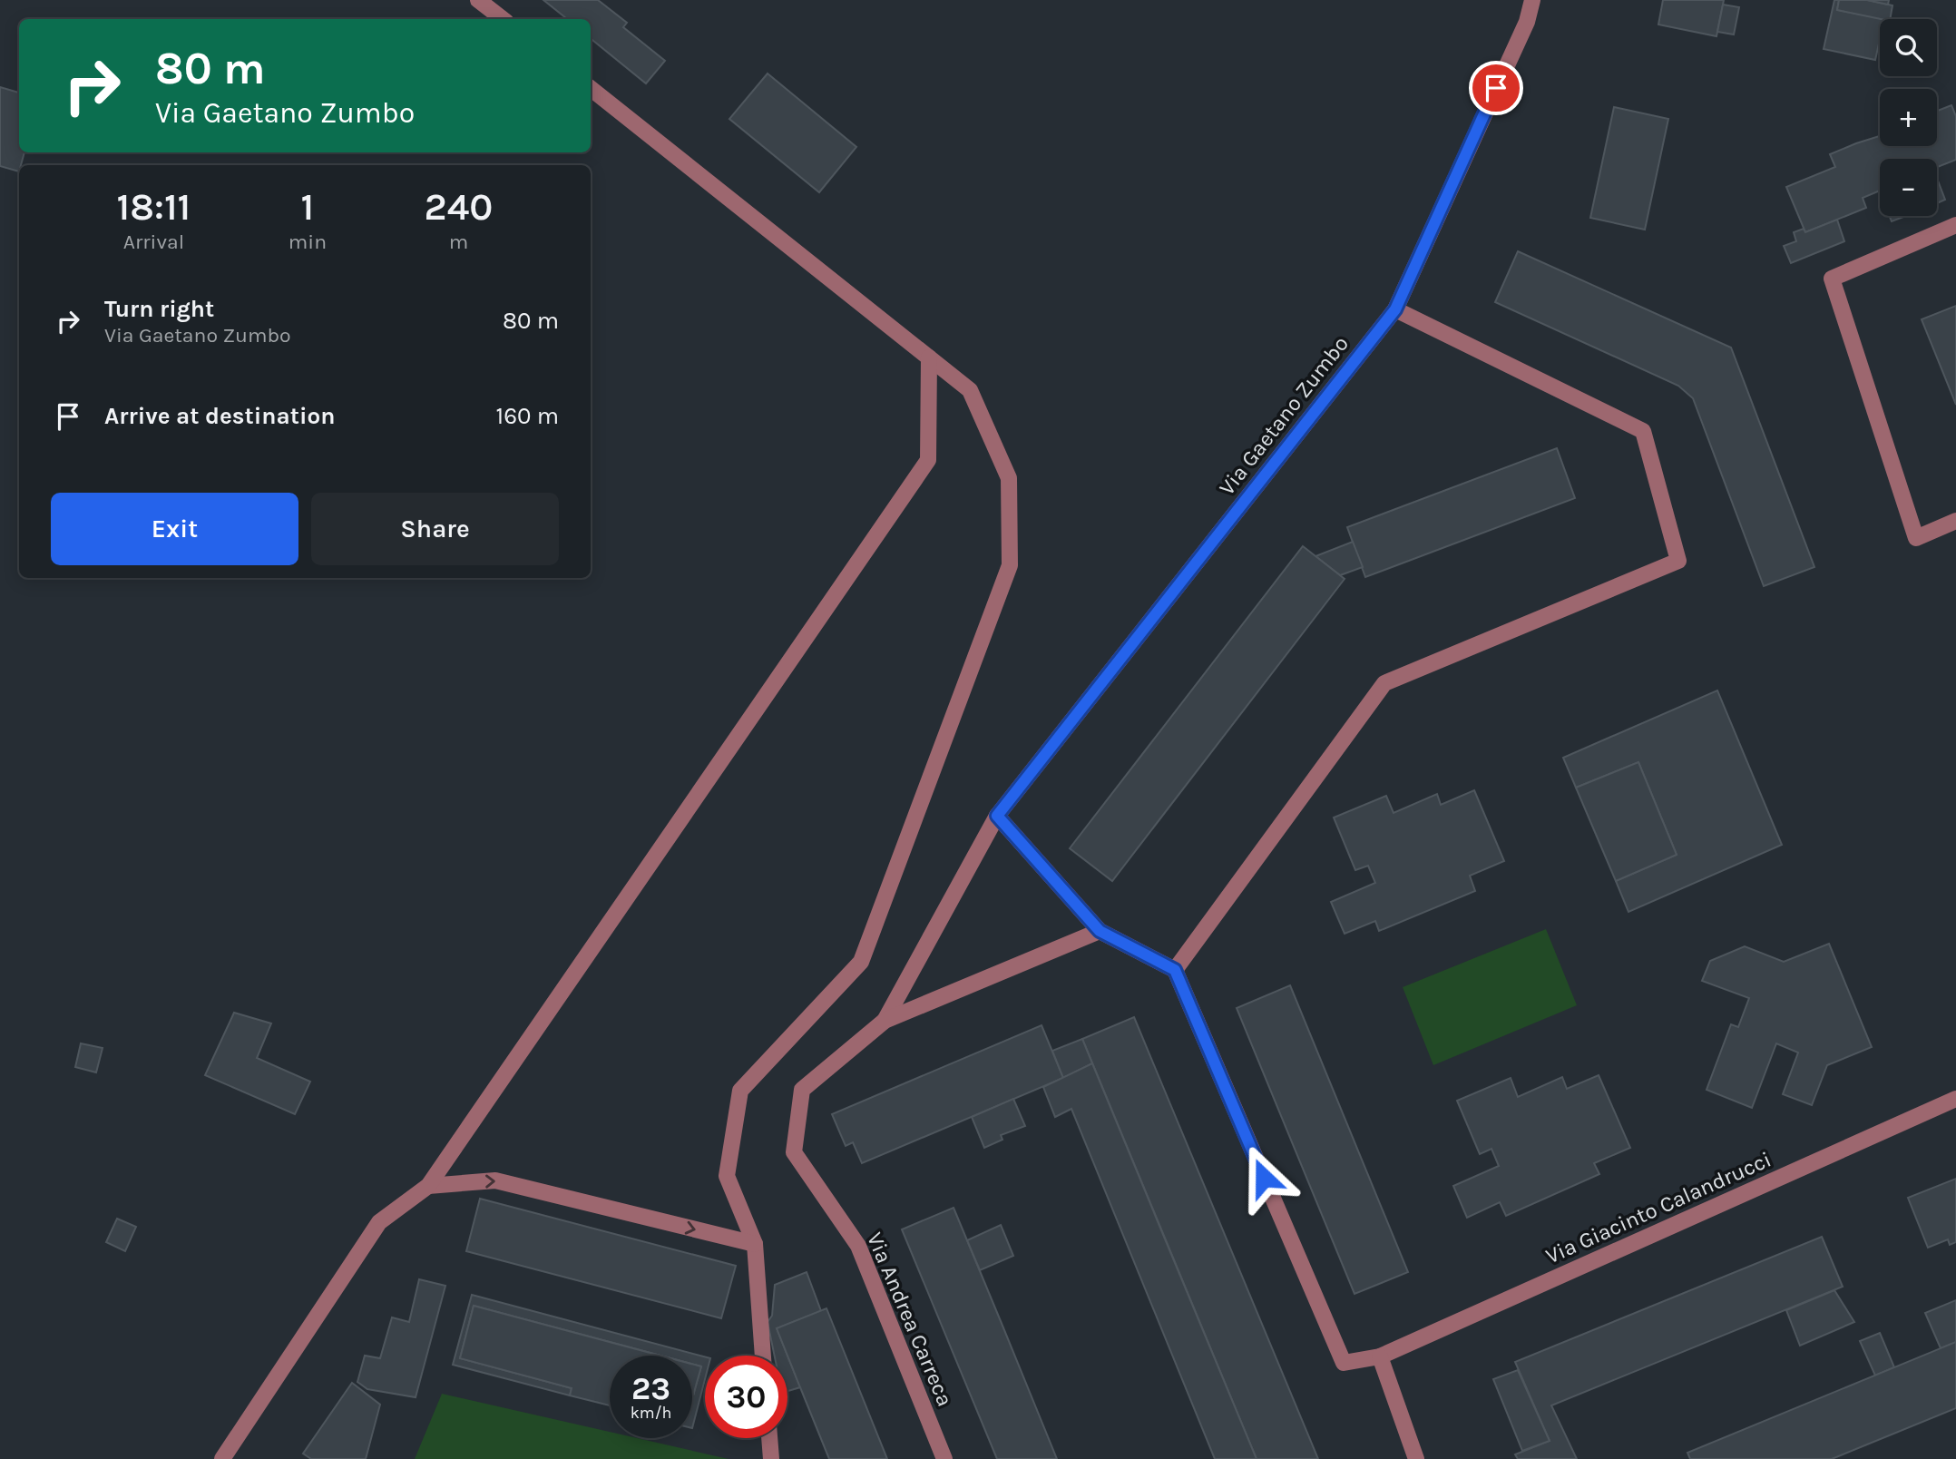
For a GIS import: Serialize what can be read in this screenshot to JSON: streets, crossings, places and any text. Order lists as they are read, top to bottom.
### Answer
{
  "streets": {
    "street": ["Via Gaetano Zumbo", "Via Giacinto Calandrucci", "Via Andrea Carreca"]
  },
  "crossings": [
    ["Via Gaetano Zumbo", "Via Andrea Carreca"]
  ],
  "page": {
    "map_buttons": ["+", "−"],
    "turn": ["80 m", "Via Gaetano Zumbo"],
    "eta": [
      "18:11",
      "Arrival",
      "1",
      "min",
      "240",
      "m"
    ],
    "list": [
      {
        "name": "Turn right",
        "note": "Via Gaetano Zumbo",
        "value": "80 m"
      },
      {
        "name": "Arrive at destination",
        "value": "160 m"
      }
    ],
    "buttons": ["Exit", "Share"],
    "speed": "23 km/h",
    "limit": "30"
  }
}
